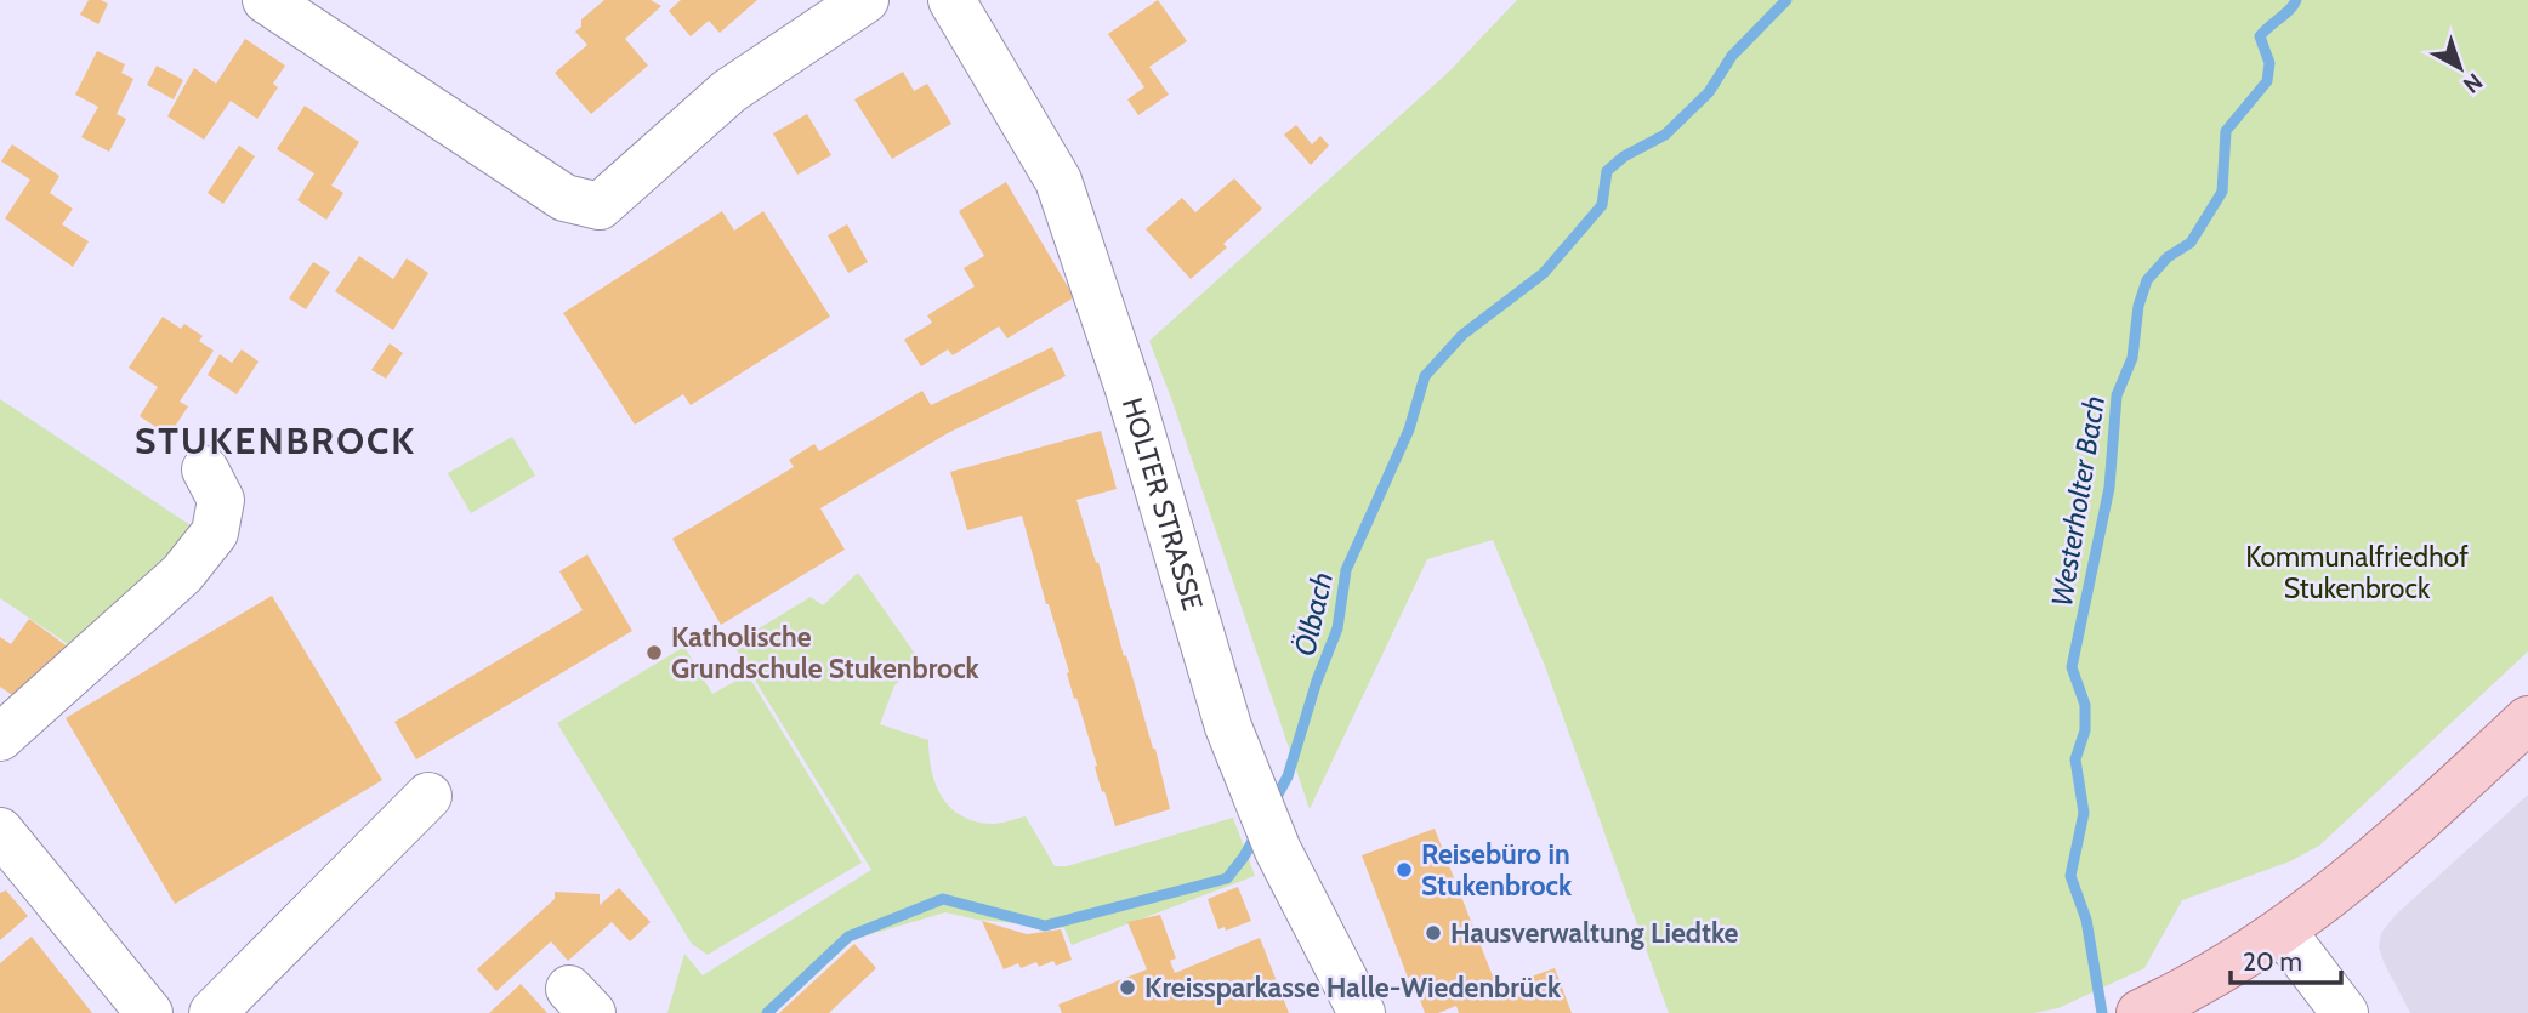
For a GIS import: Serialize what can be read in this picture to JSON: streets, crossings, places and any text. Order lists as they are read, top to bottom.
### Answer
{
  "streets": {
    "street": ["HOLTER STRASSE"]
  },
  "districts": ["STUKENBROCK"],
  "water": ["Westerholter Bach", "Ölbach"],
  "parks": ["Kommunalfriedhof Stukenbrock"],
  "places": [
    "Katholische Grundschule Stukenbrock",
    "Reisebüro in Stukenbrock",
    "Hausverwaltung Liedtke",
    "Kreissparkasse Halle-Wiedenbrück"
  ],
  "scale_bar": "20 m",
  "north": "bottom right"
}
